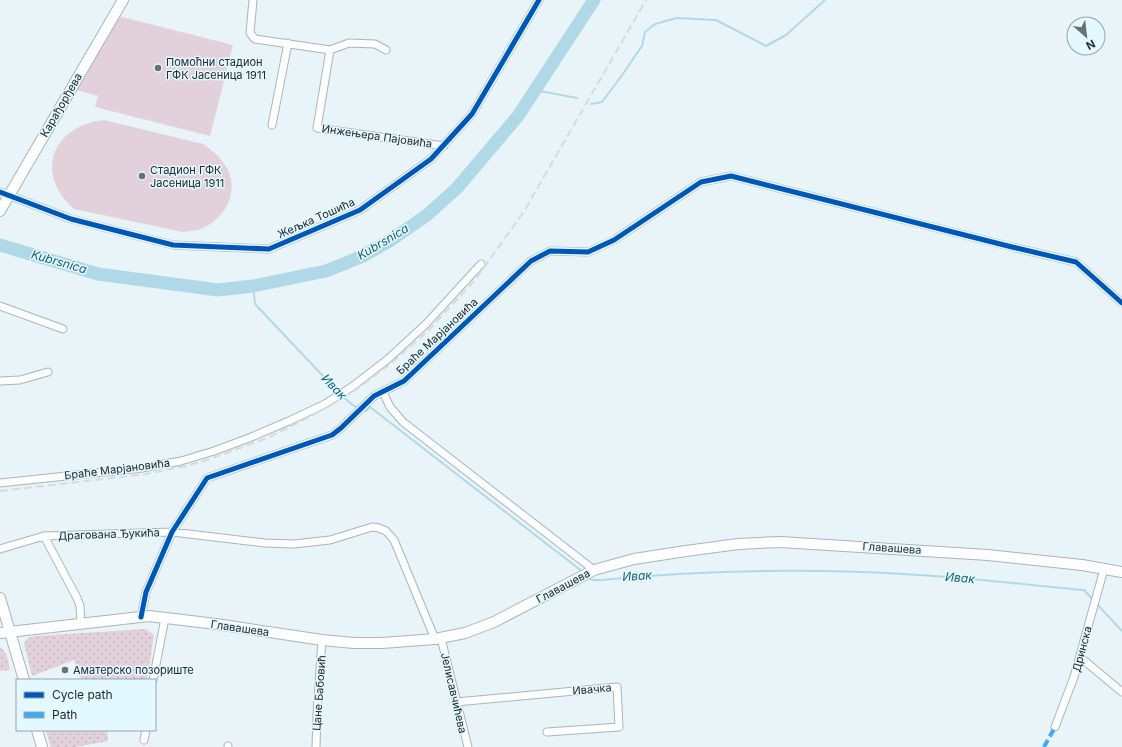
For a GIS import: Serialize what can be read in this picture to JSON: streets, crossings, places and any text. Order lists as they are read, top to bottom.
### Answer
{
  "streets": {
    "main road": ["Карађорђева", "Главашева"],
    "street": [
      "Инжењера Пајовића",
      "Жељка Тошића",
      "Браће Марјановића",
      "Драгована Ђукића",
      "Дринска",
      "Ивачка",
      "Цане Бабовић",
      "Јелисавчићева"
    ]
  },
  "crossings": [
    ["Карађорђева", "Жељка Тошића"],
    ["Инжењера Пајовића", "Жељка Тошића"],
    ["Браће Марјановића", "Драгована Ђукића"],
    ["Браће Марјановића", "Главашева"],
    ["Драгована Ђукића", "Главашева"],
    ["Драгована Ђукића", "Јелисавчићева"],
    ["Главашева", "Дринска"],
    ["Главашева", "Цане Бабовић"],
    ["Главашева", "Јелисавчићева"],
    ["Ивачка", "Јелисавчићева"]
  ],
  "water": ["Kubrsnica", "Ивак"],
  "places": ["Помоћни стадион ГФК Јасеница 1911", "Стадион ГФК Јасеница 1911", "Аматерско позориште"],
  "legend": ["Cycle path", "Path"],
  "north": "bottom right"
}
